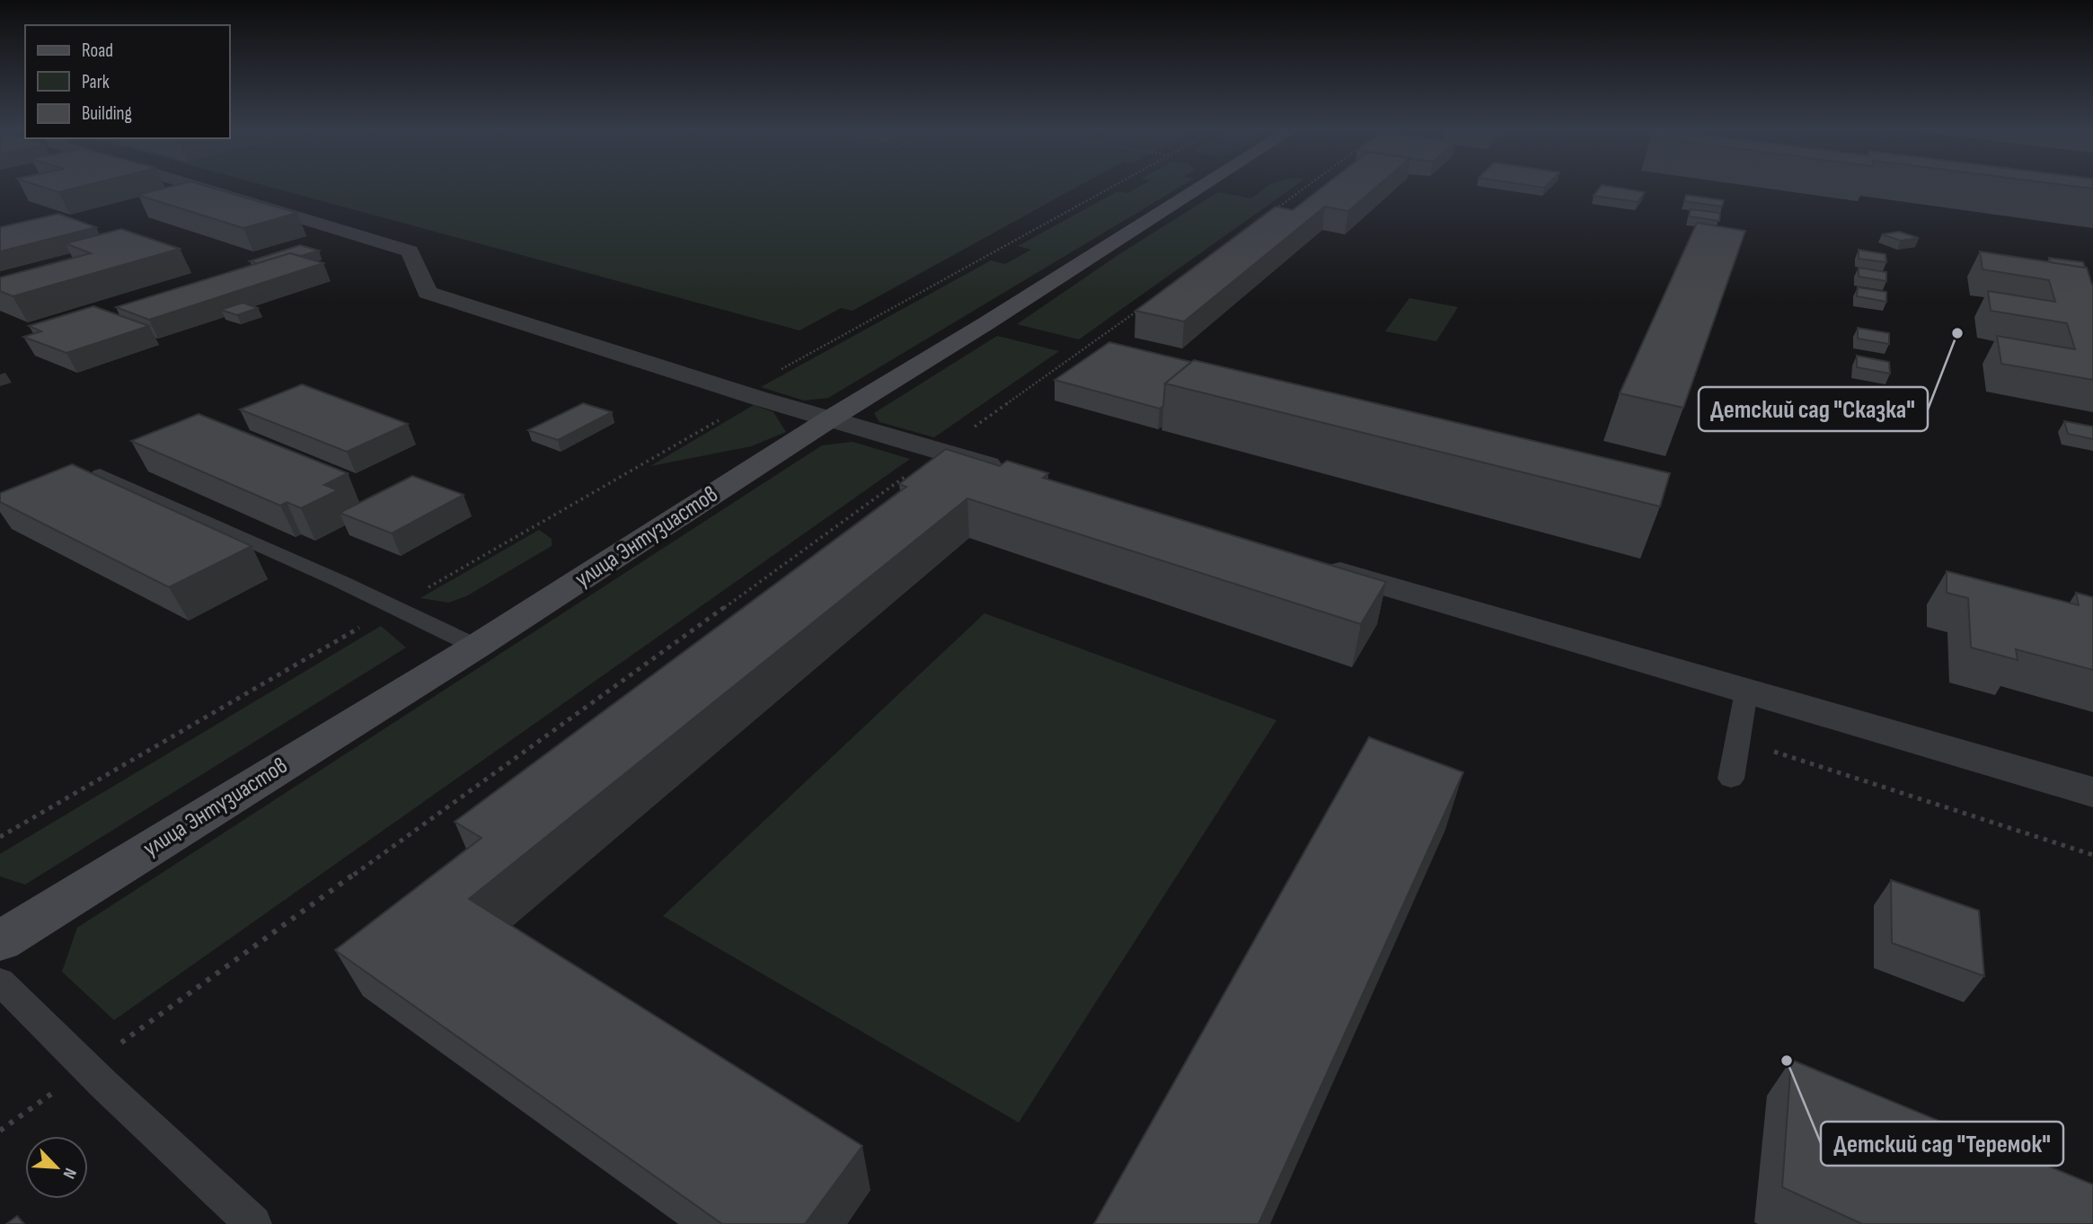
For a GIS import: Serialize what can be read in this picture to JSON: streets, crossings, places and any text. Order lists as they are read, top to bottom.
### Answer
{
  "streets": {
    "street": ["улица Энтузиастов"]
  },
  "places": ["Детский сад \"Сказка\"", "Детский сад \"Теремок\""],
  "legend": ["Road", "Park", "Building"],
  "north": "bottom right"
}
